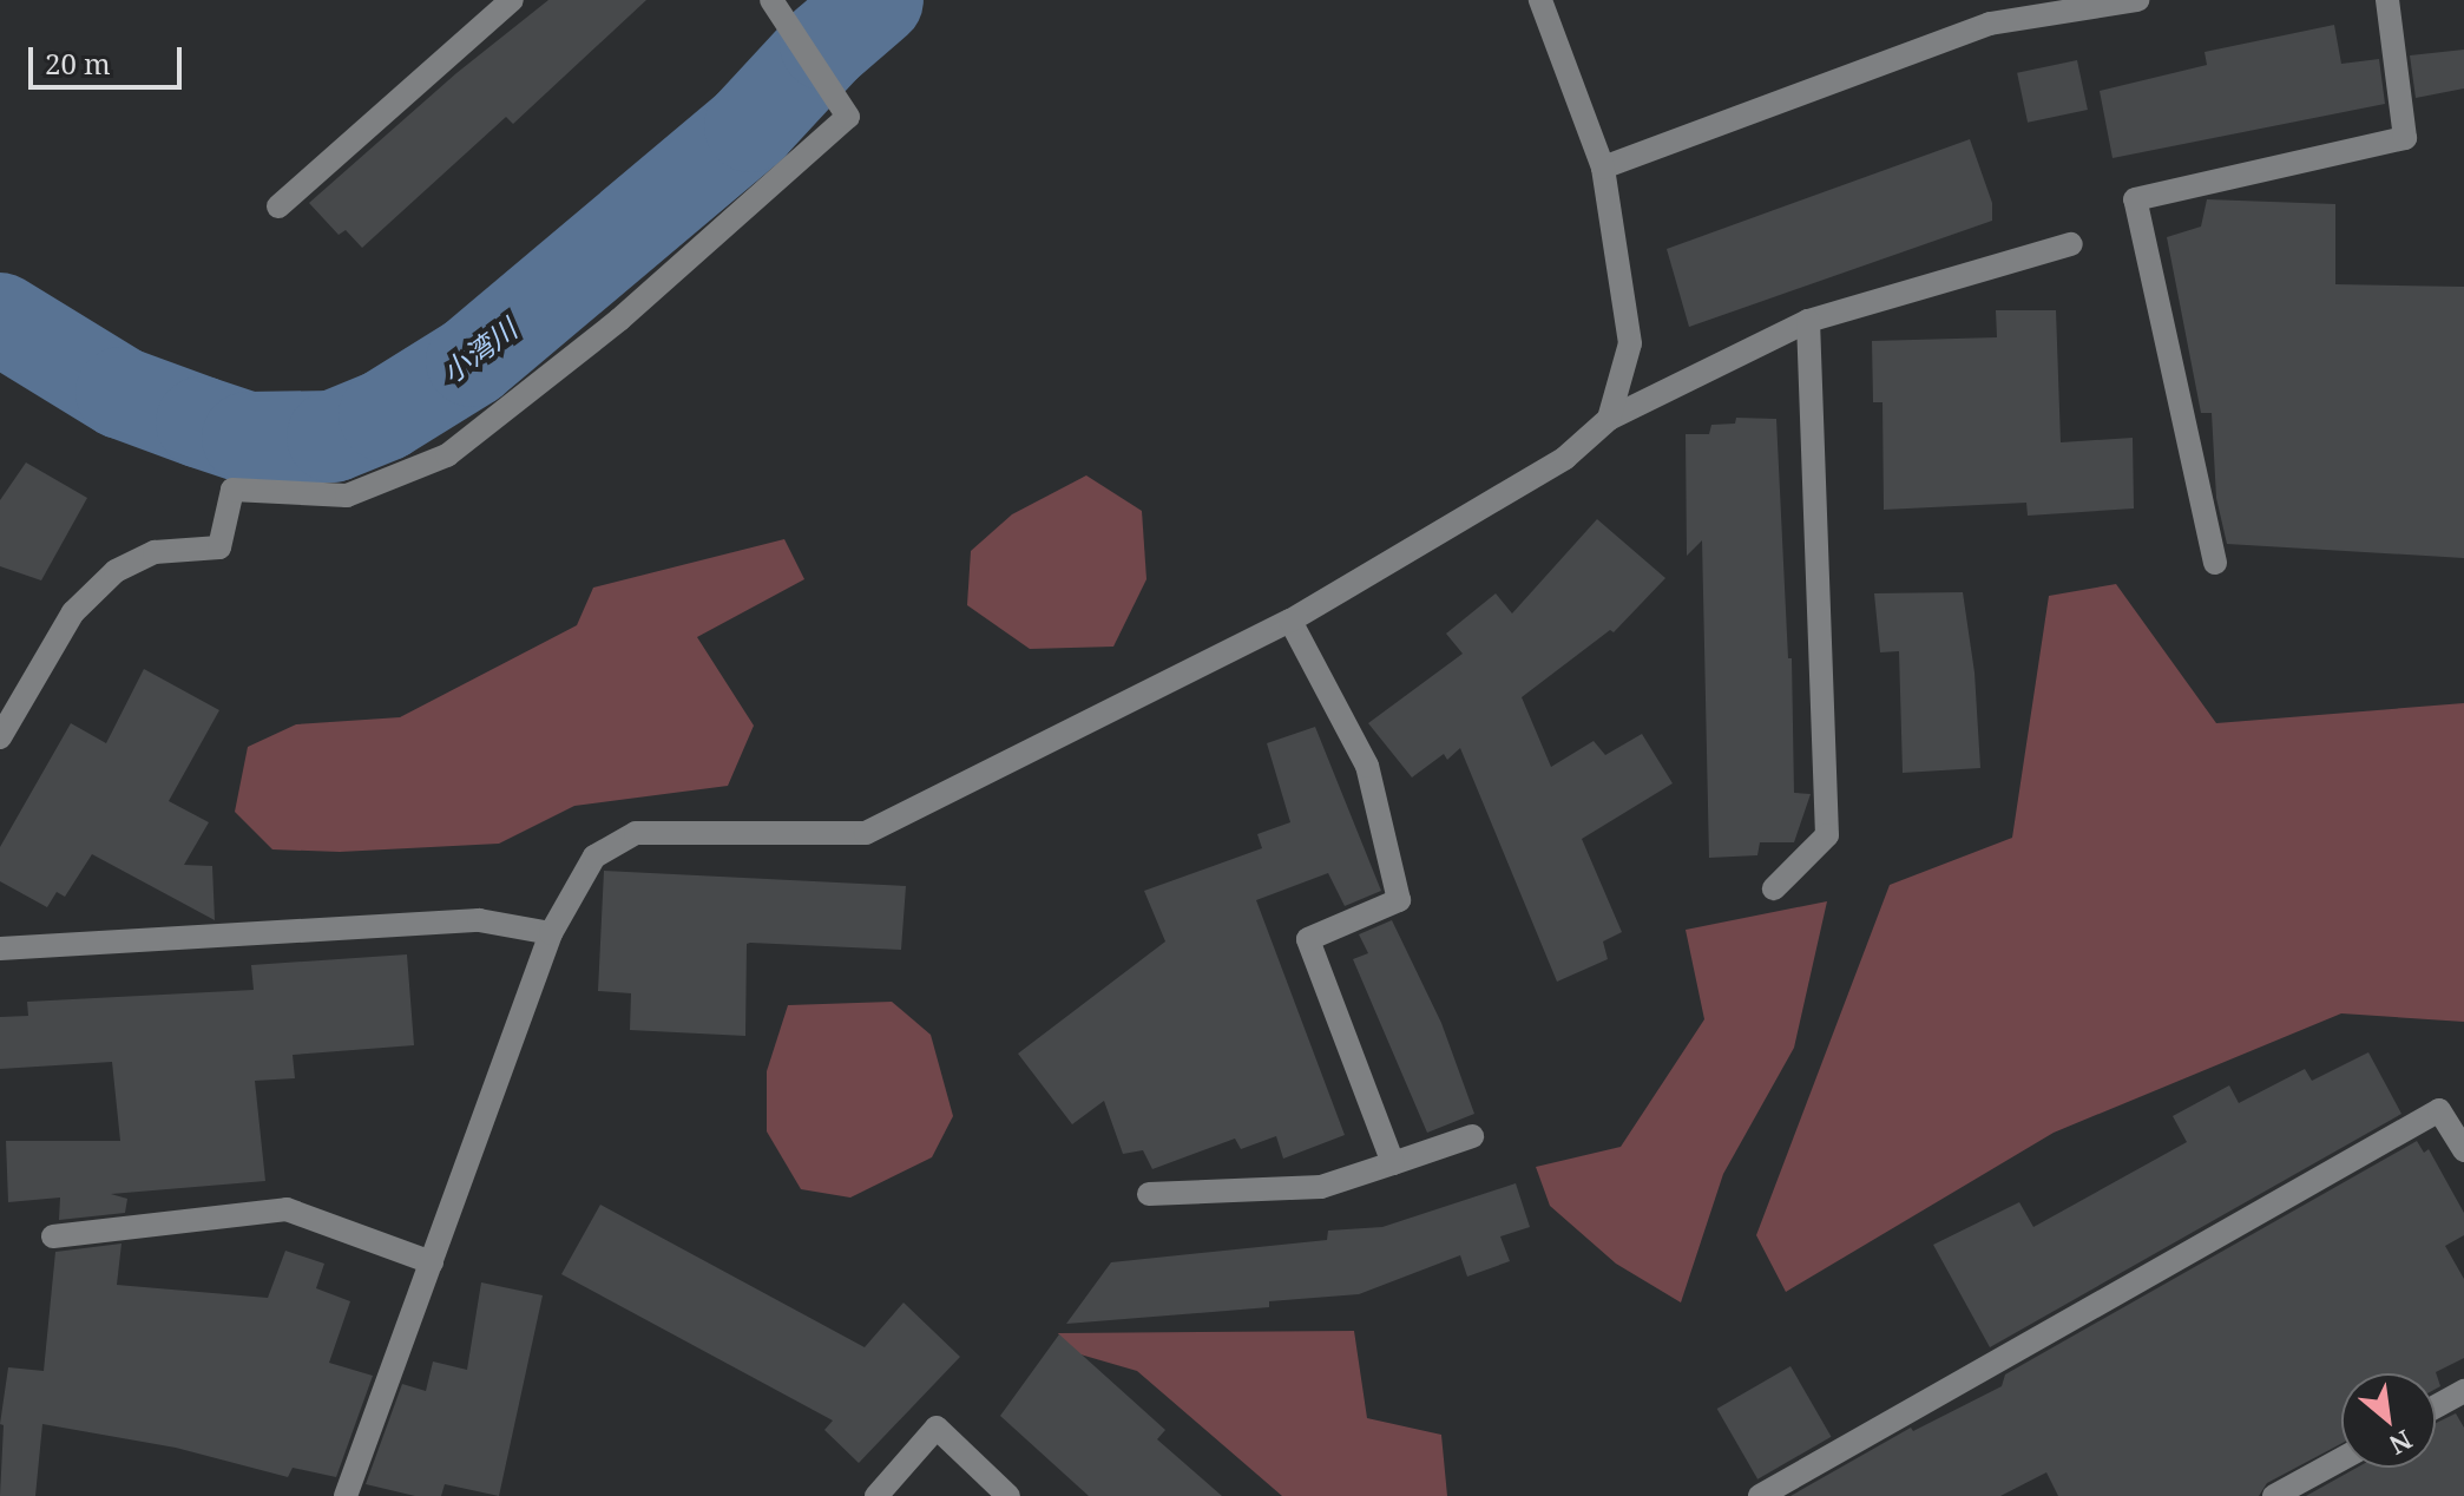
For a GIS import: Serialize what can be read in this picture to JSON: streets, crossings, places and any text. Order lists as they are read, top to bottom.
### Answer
{
  "water": ["小湾川"],
  "scale_bar": "20 m",
  "north": "bottom right"
}
